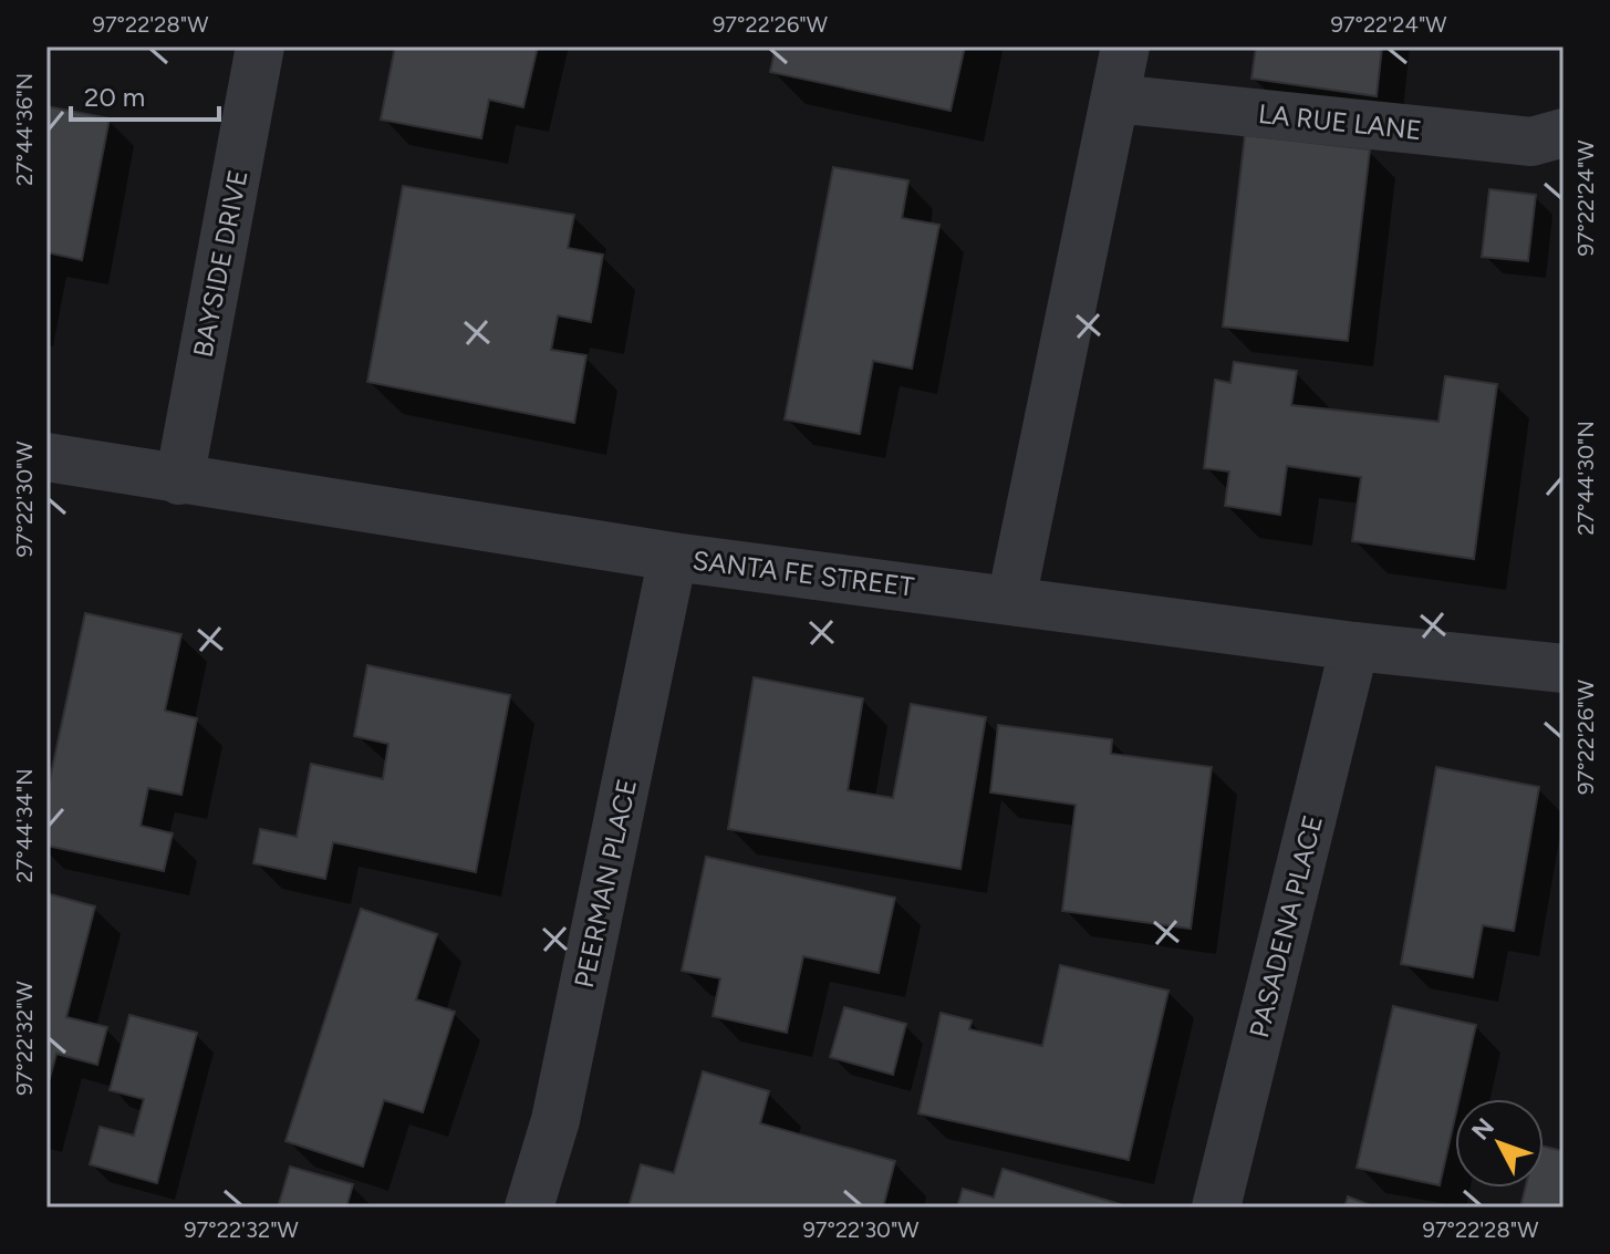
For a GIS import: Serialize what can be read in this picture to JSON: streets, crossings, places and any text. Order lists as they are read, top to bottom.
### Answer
{
  "streets": {
    "street": [
      "LA RUE LANE",
      "BAYSIDE DRIVE",
      "SANTA FE STREET",
      "PEERMAN PLACE",
      "PASADENA PLACE"
    ]
  },
  "crossings": [
    ["BAYSIDE DRIVE", "SANTA FE STREET"],
    ["SANTA FE STREET", "PEERMAN PLACE"],
    ["SANTA FE STREET", "PASADENA PLACE"]
  ],
  "scale_bar": "20 m",
  "north": "top left",
  "coordinates": [
    "97°22'28\"W",
    "97°22'26\"W",
    "97°22'24\"W",
    "27°44'36\"N",
    "27°44'30\"N",
    "97°22'30\"W",
    "27°44'34\"N",
    "97°22'32\"W"
  ]
}
